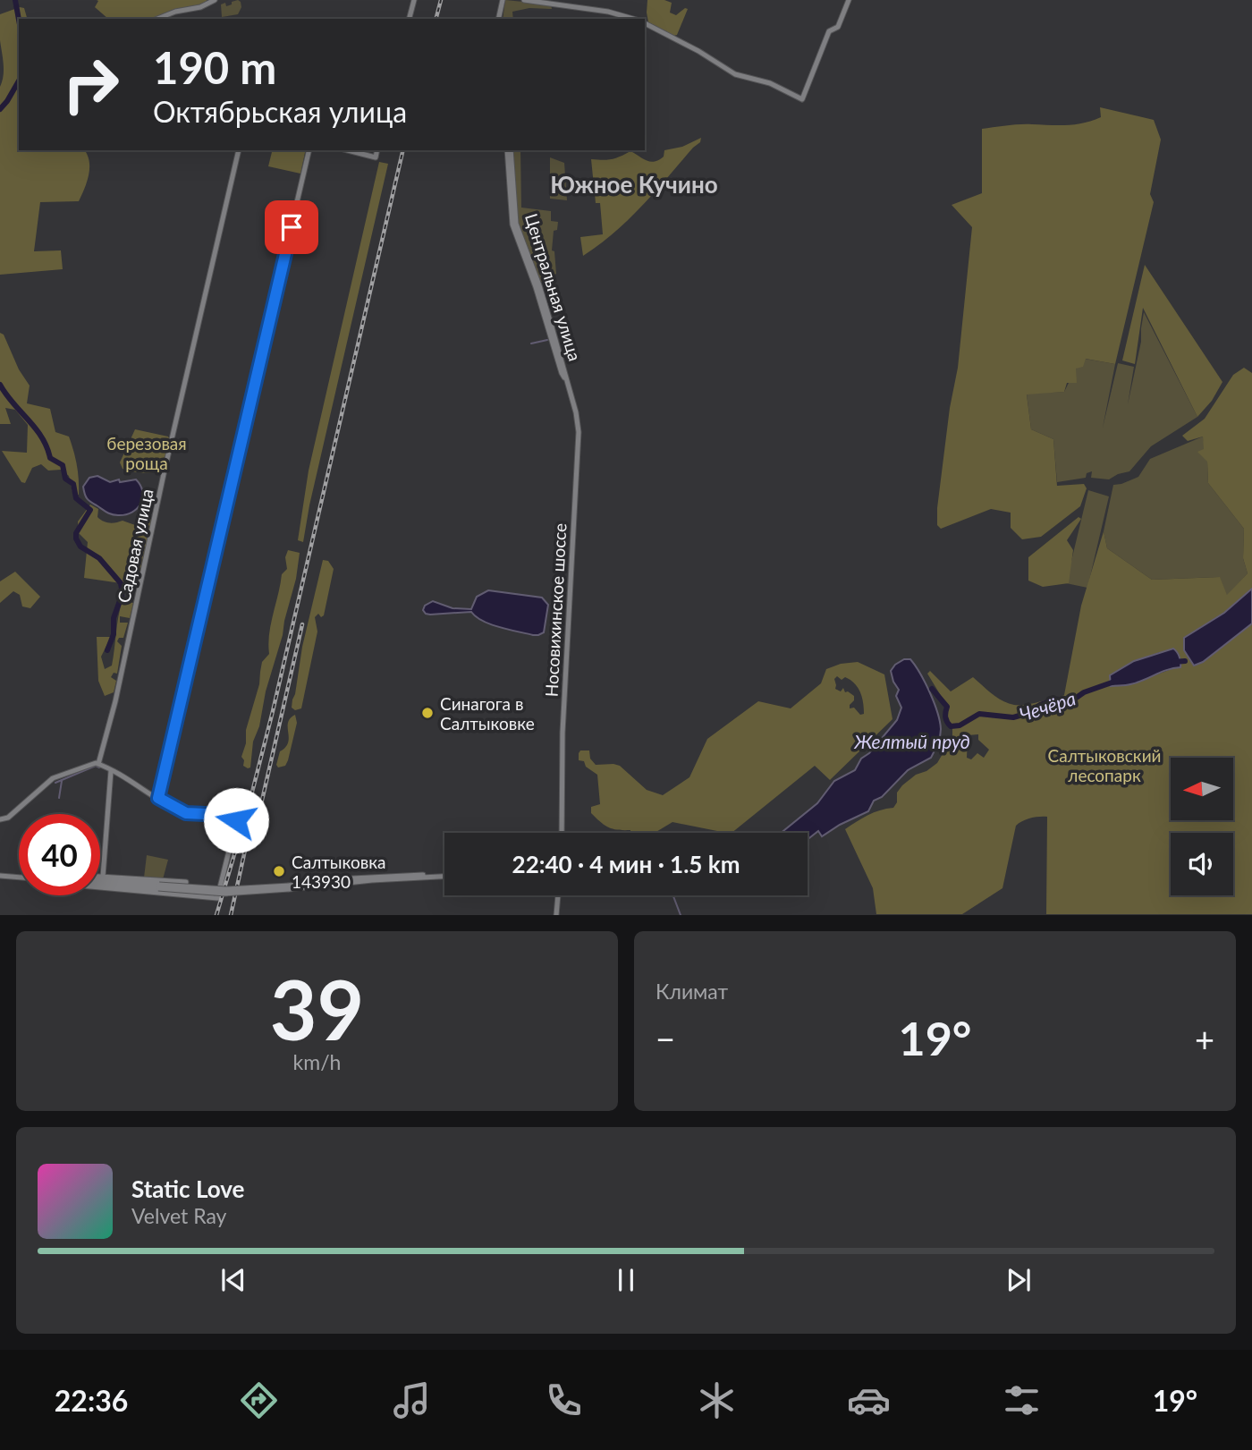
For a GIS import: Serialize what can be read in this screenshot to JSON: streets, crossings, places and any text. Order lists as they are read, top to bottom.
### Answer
{
  "streets": {
    "street": ["Центральная улица", "Садовая улица", "Носовихинское шоссе"]
  },
  "crossings": [
    ["Центральная улица", "Носовихинское шоссе"]
  ],
  "districts": ["Южное Кучино"],
  "water": ["Чечёра", "Желтый пруд"],
  "parks": ["березовая роща", "Салтыковский лесопарк"],
  "places": ["Синагога в Салтыковке", "Салтыковка 143930"],
  "north": "left",
  "page": {
    "turn": ["190 m", "Октябрьская улица"],
    "limit": "40",
    "trip": "22:40 · 4 мин · 1.5 km",
    "tile": [
      ["39", "km/h"],
      "Климат"
    ],
    "heat": ["−", "19°", "+"],
    "song": ["Static Love", "Velvet Ray"],
    "tabs": ["22:36", "19°"]
  }
}
